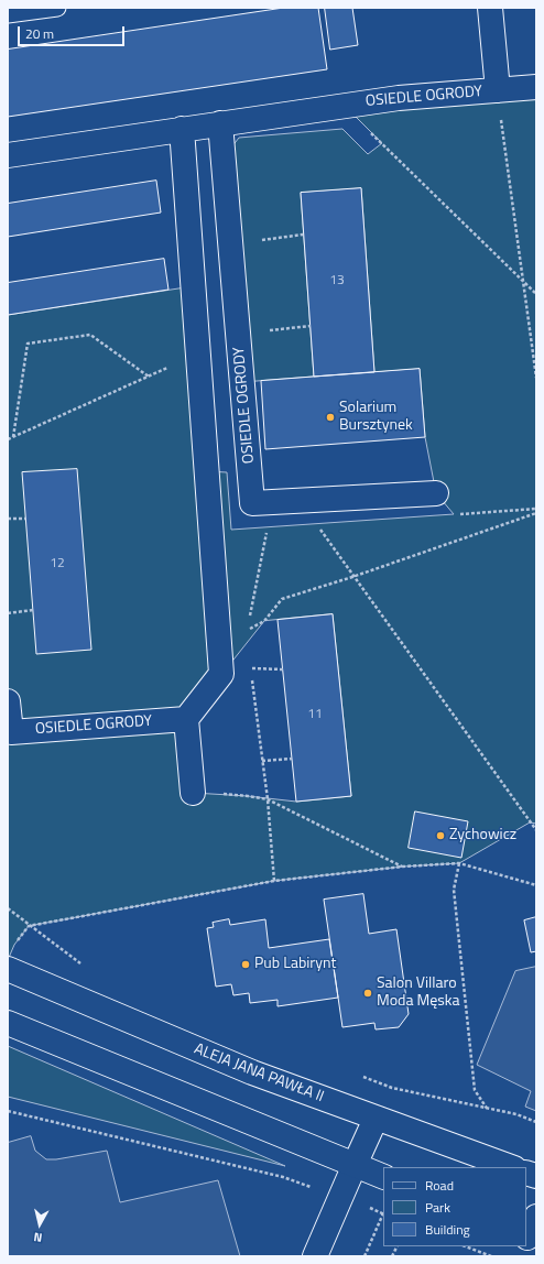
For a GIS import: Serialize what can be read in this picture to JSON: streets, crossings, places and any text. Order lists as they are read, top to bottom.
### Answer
{
  "streets": {
    "street": ["OSIEDLE OGRODY", "ALEJA JANA PAWŁA II"]
  },
  "places": [
    "Solarium Bursztynek",
    "Zychowicz",
    "Pub Labirynt",
    "Salon Villaro Moda Męska"
  ],
  "house_numbers": ["13", "12", "11"],
  "legend": ["Road", "Park", "Building"],
  "scale_bar": "20 m",
  "north": "bottom"
}
